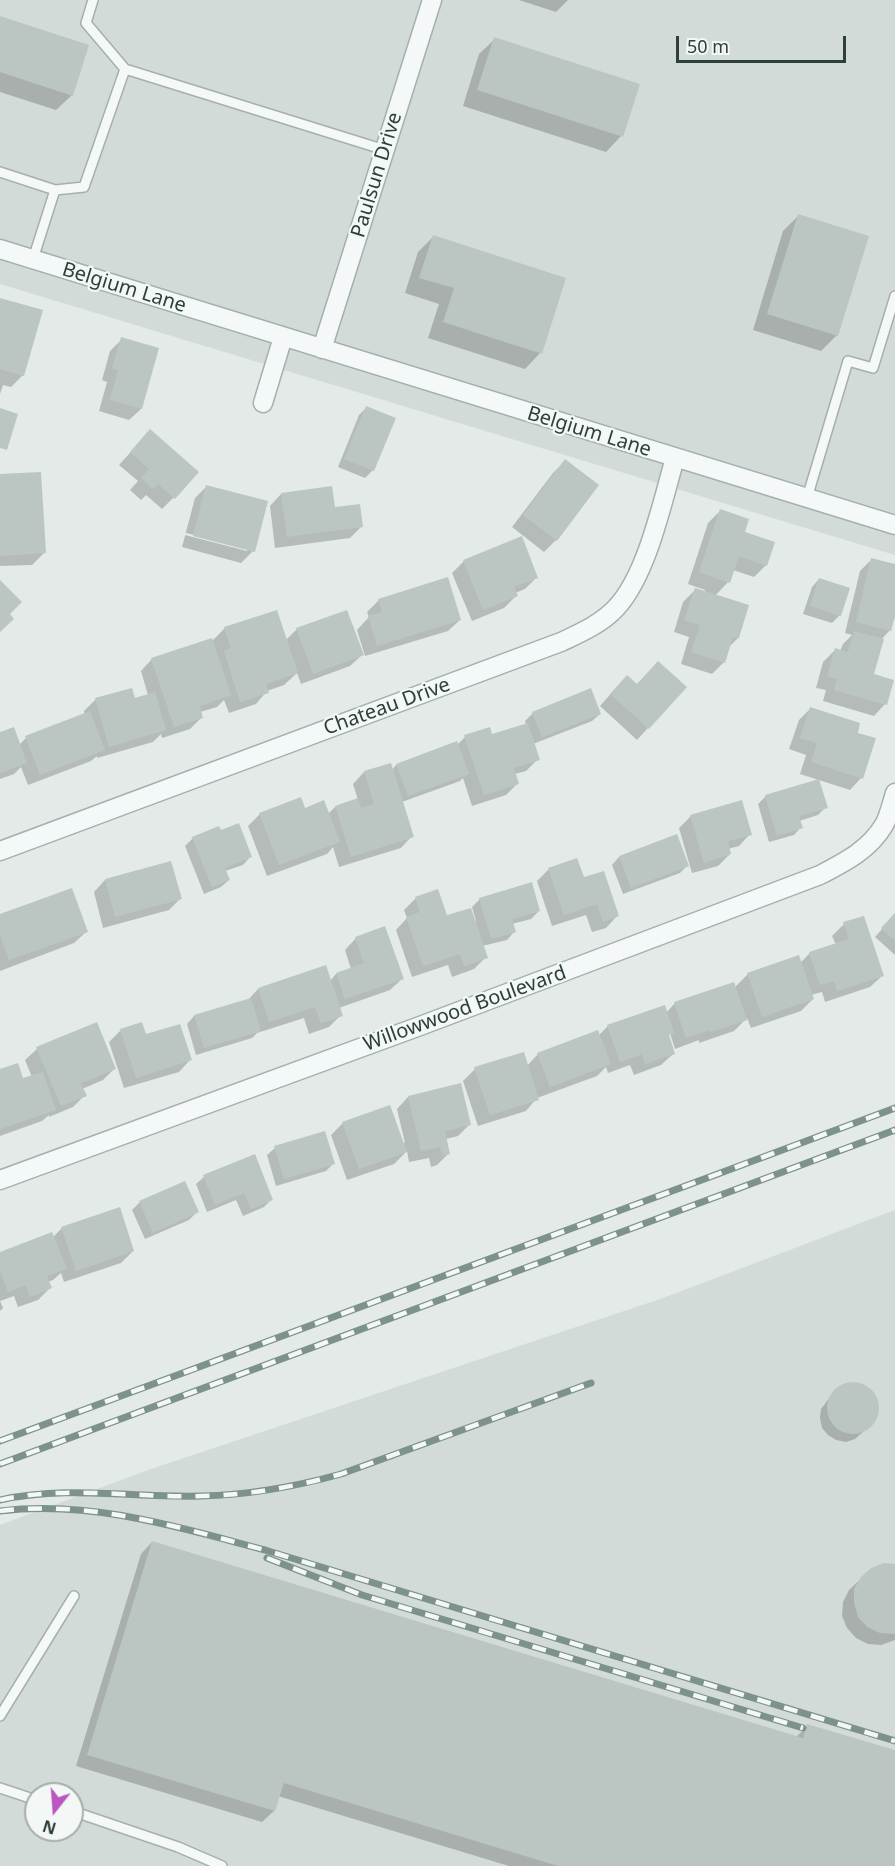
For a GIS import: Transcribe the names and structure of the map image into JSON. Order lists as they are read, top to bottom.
{
  "streets": {
    "street": [
      "Paulsun Drive",
      "Belgium Lane",
      "Chateau Drive",
      "Willowwood Boulevard"
    ]
  },
  "crossings": [
    ["Paulsun Drive", "Belgium Lane"],
    ["Belgium Lane", "Chateau Drive"]
  ],
  "scale_bar": "50 m",
  "north": "bottom"
}
